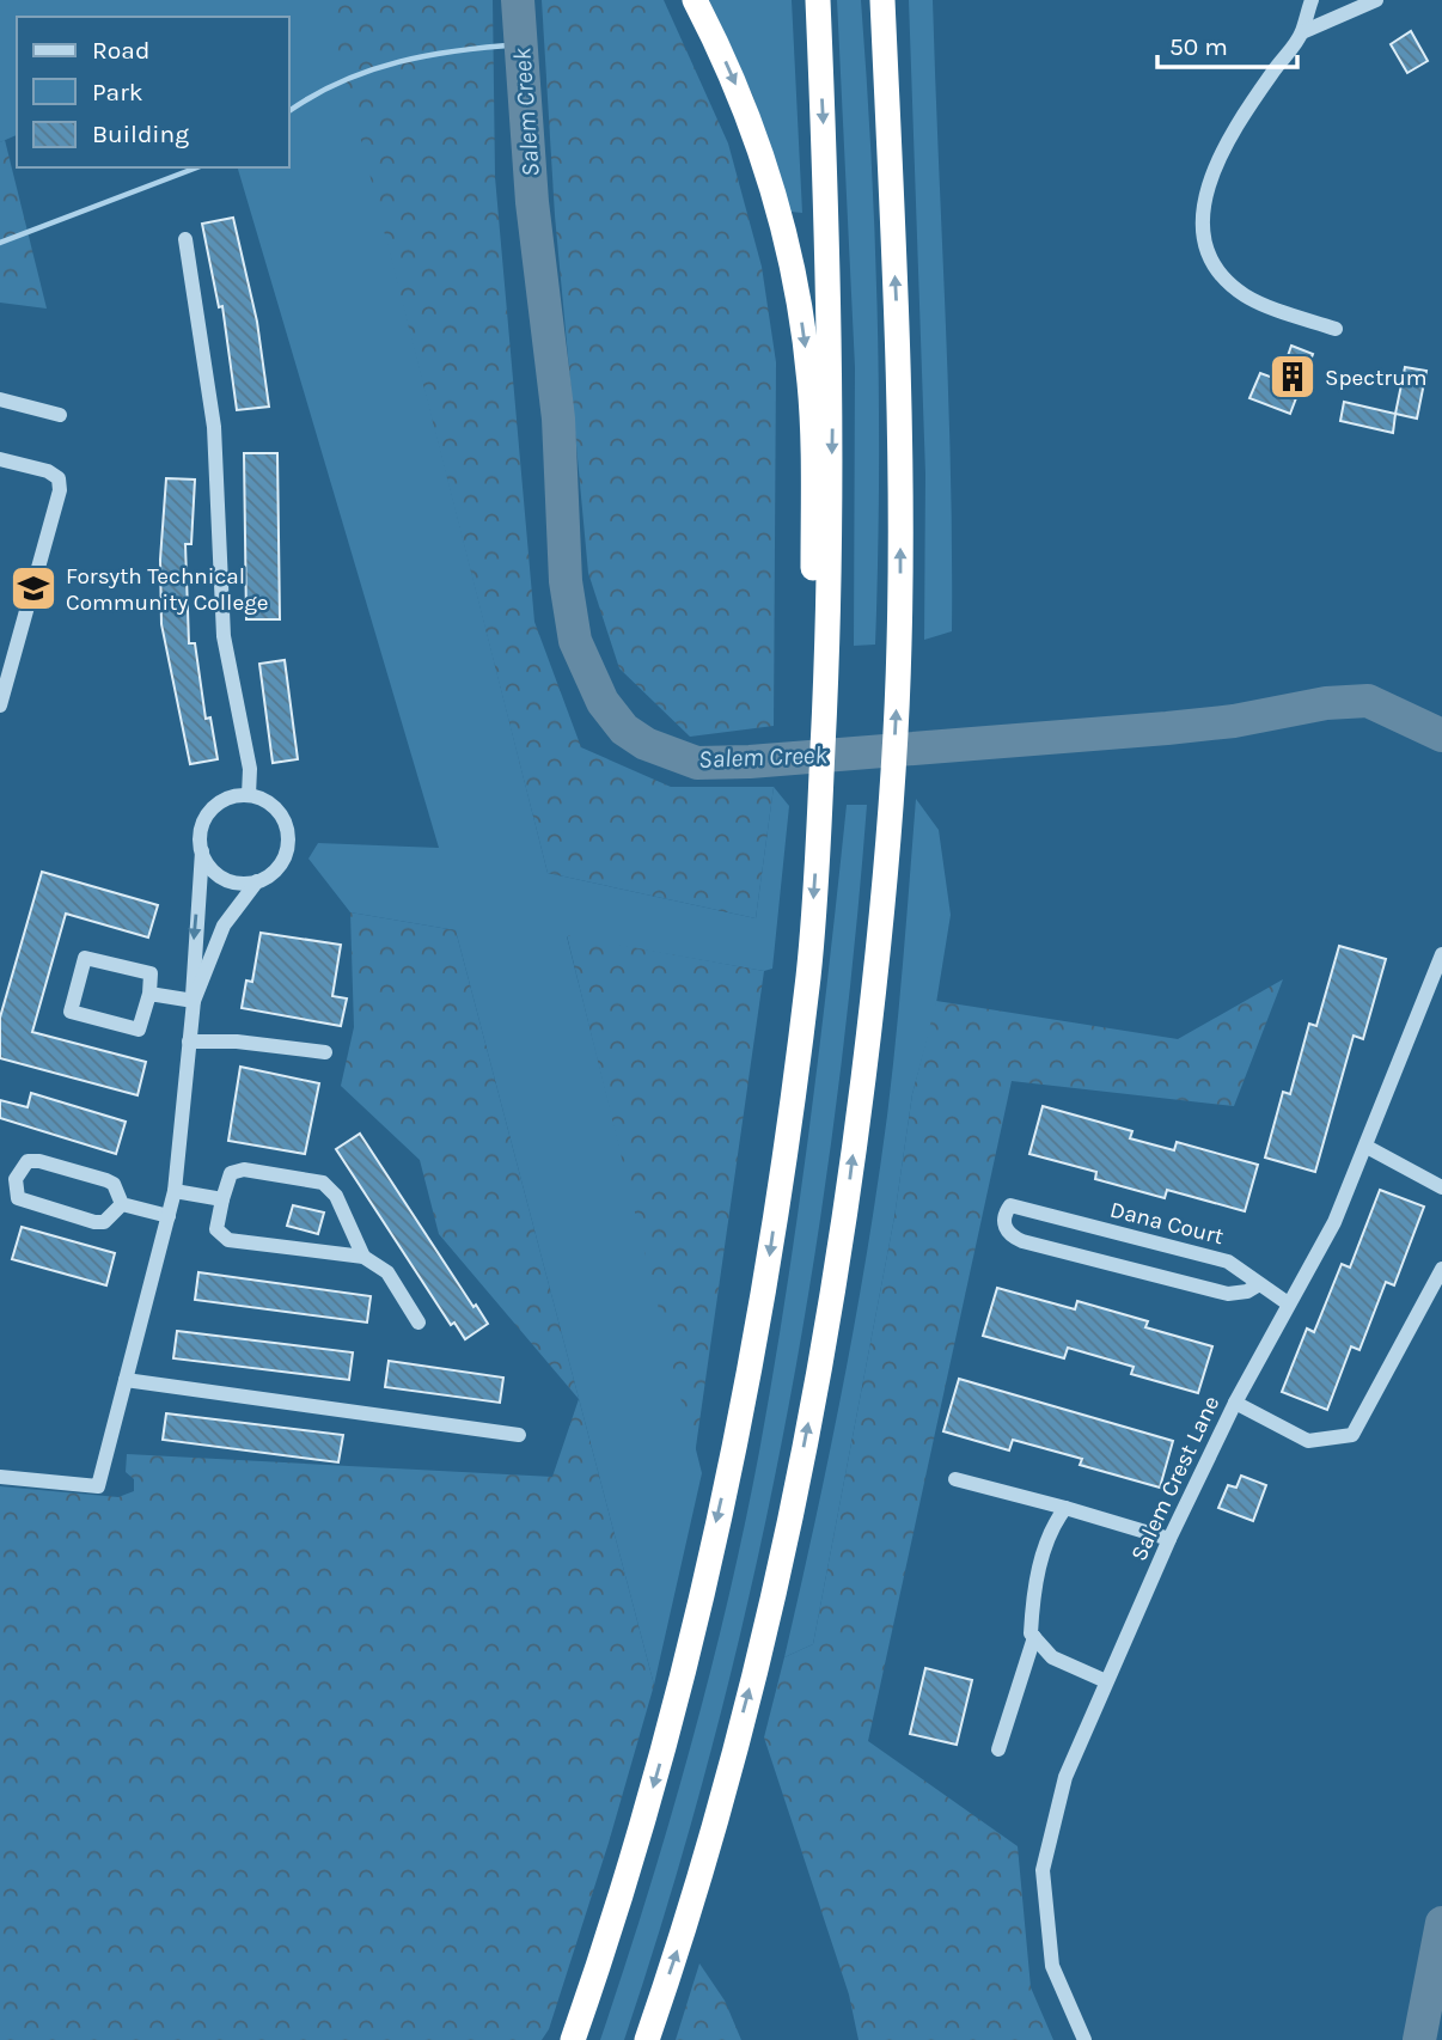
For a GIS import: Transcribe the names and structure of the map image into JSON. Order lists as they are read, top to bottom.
{
  "streets": {
    "street": ["Dana Court", "Salem Crest Lane"]
  },
  "crossings": [
    ["Dana Court", "Salem Crest Lane"]
  ],
  "water": ["Salem Creek"],
  "places": {
    "building": ["Spectrum"],
    "school or university": ["Forsyth Technical Community College"]
  },
  "legend": ["Road", "Park", "Building"],
  "scale_bar": "50 m"
}
